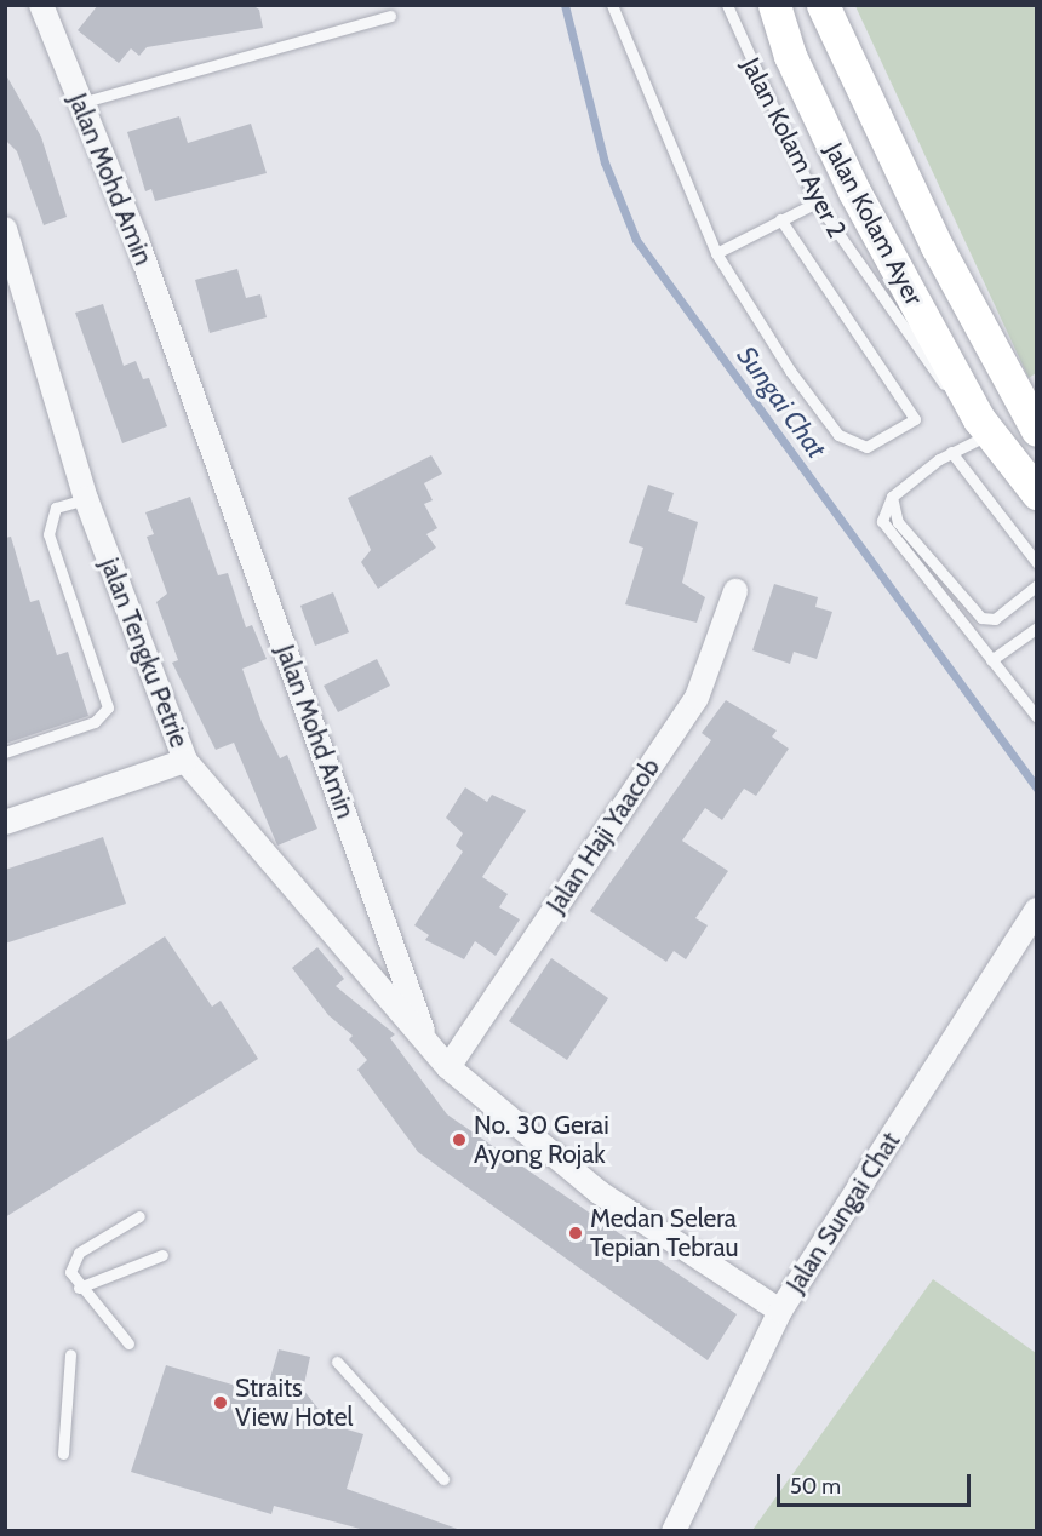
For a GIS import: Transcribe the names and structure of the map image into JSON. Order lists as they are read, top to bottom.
{
  "streets": {
    "main road": ["Jalan Kolam Ayer"],
    "street": [
      "Jalan Mohd Amin",
      "jalan Tengku Petrie",
      "Jalan Haji Yaacob",
      "Jalan Sungai Chat"
    ],
    "lane": ["Jalan Kolam Ayer 2"]
  },
  "crossings": [
    ["Jalan Kolam Ayer 2", "Jalan Kolam Ayer"],
    ["Jalan Mohd Amin", "jalan Tengku Petrie"],
    ["Jalan Mohd Amin", "Jalan Haji Yaacob"],
    ["Jalan Mohd Amin", "Jalan Sungai Chat"]
  ],
  "water": ["Sungai Chat"],
  "places": ["No. 30 Gerai Ayong Rojak", "Medan Selera Tepian Tebrau", "Straits View Hotel"],
  "scale_bar": "50 m"
}
